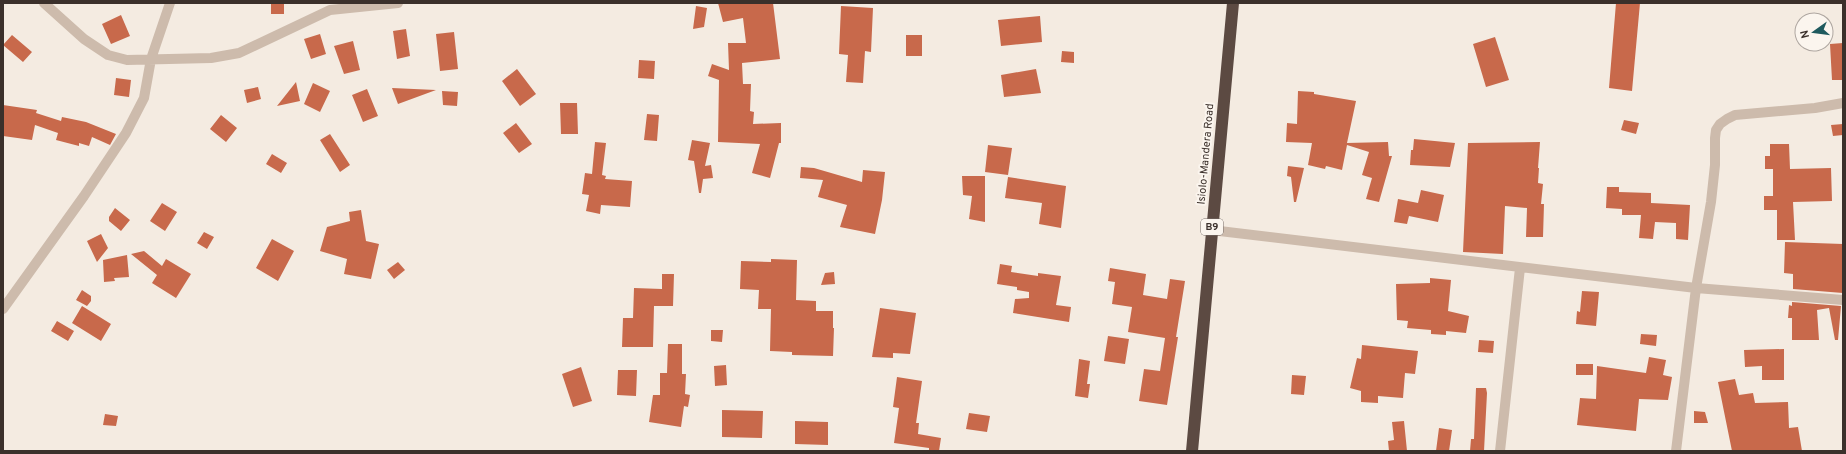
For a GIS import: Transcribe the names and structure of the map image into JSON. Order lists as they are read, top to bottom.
{
  "streets": {
    "highway": ["Isiolo-Mandera Road", "B9"]
  },
  "north": "left"
}
